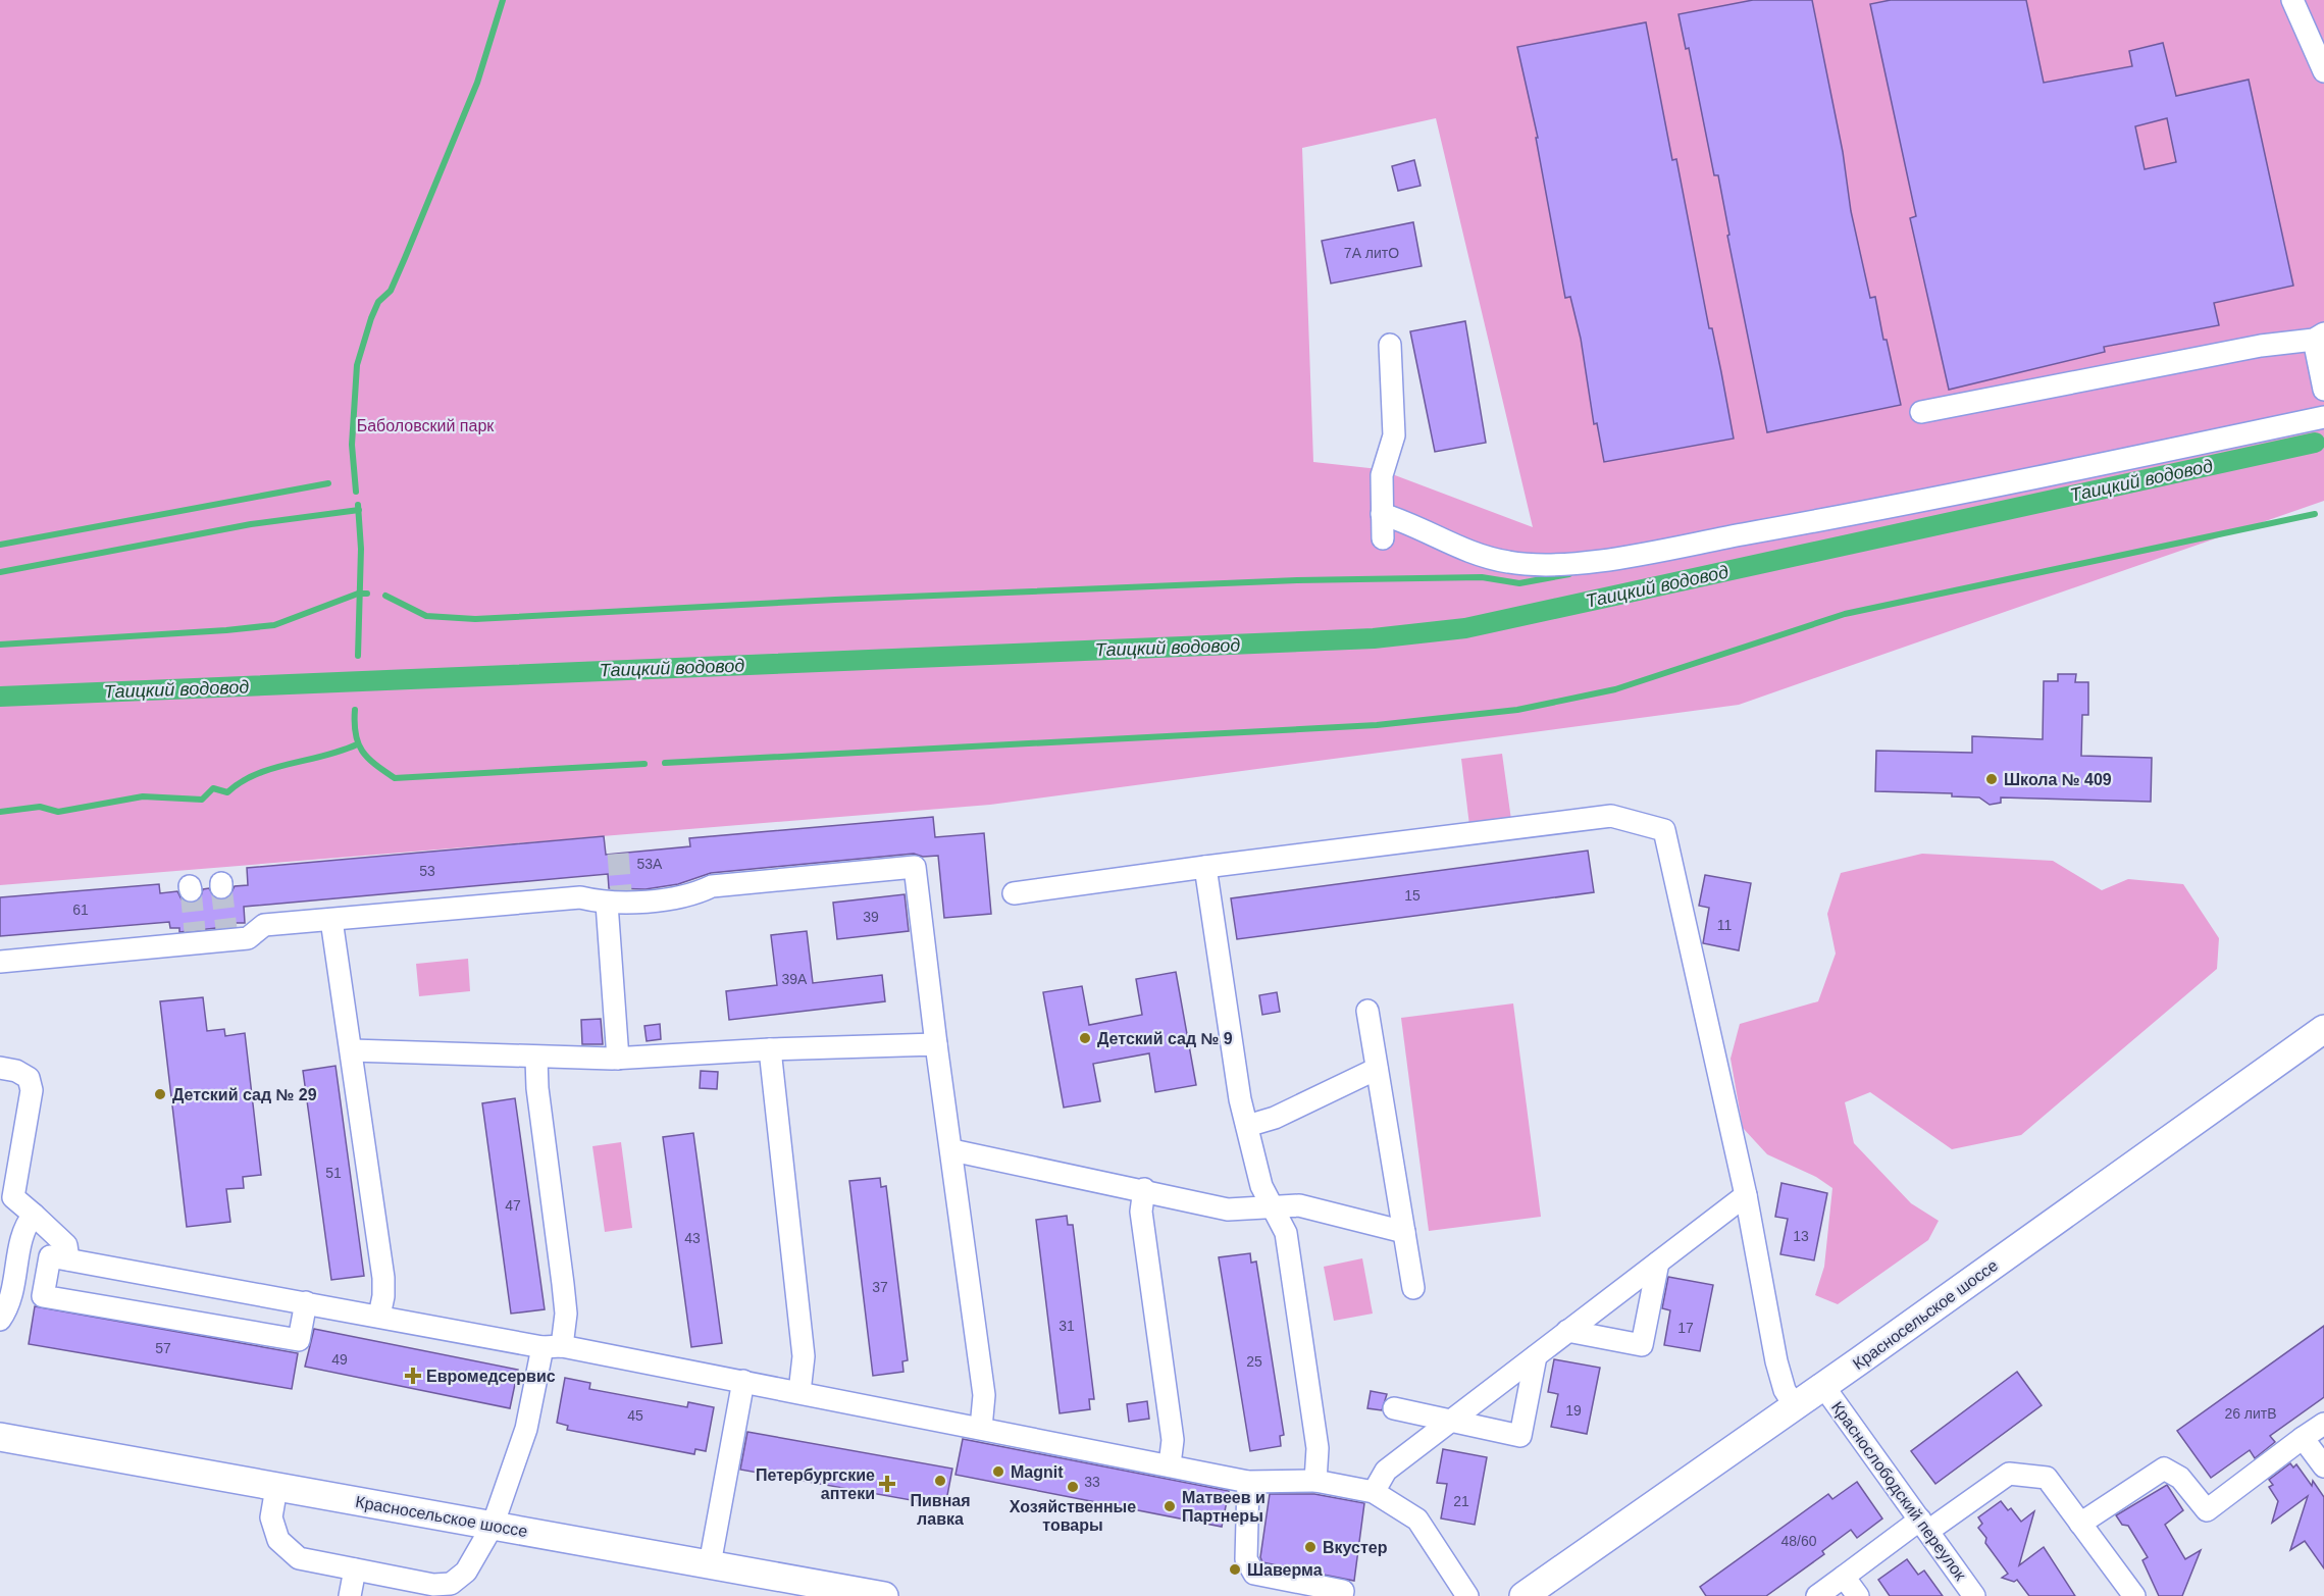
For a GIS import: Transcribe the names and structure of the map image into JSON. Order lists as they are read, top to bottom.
{
  "streets": {
    "main road": ["Красносельское шоссе"],
    "street": ["Краснослободский переулок"]
  },
  "crossings": [
    ["Красносельское шоссе", "Краснослободский переулок"]
  ],
  "water": ["Таицкий водовод"],
  "parks": ["Баболовский парк"],
  "places": {
    "other": [
      "Школа № 409",
      "Детский сад № 9",
      "Детский сад № 29",
      "Magnit",
      "Пивная лавка",
      "Хозяйственные товары",
      "Матвеев и Партнеры",
      "Вкустер",
      "Шаверма"
    ],
    "health": ["Евромедсервис", "Петербургские аптеки"]
  },
  "house_numbers": [
    "7А литО",
    "53А",
    "53",
    "15",
    "61",
    "39",
    "11",
    "39А",
    "51",
    "47",
    "13",
    "43",
    "37",
    "31",
    "17",
    "57",
    "49",
    "25",
    "19",
    "26 литВ",
    "45",
    "33",
    "21",
    "48/60"
  ]
}
